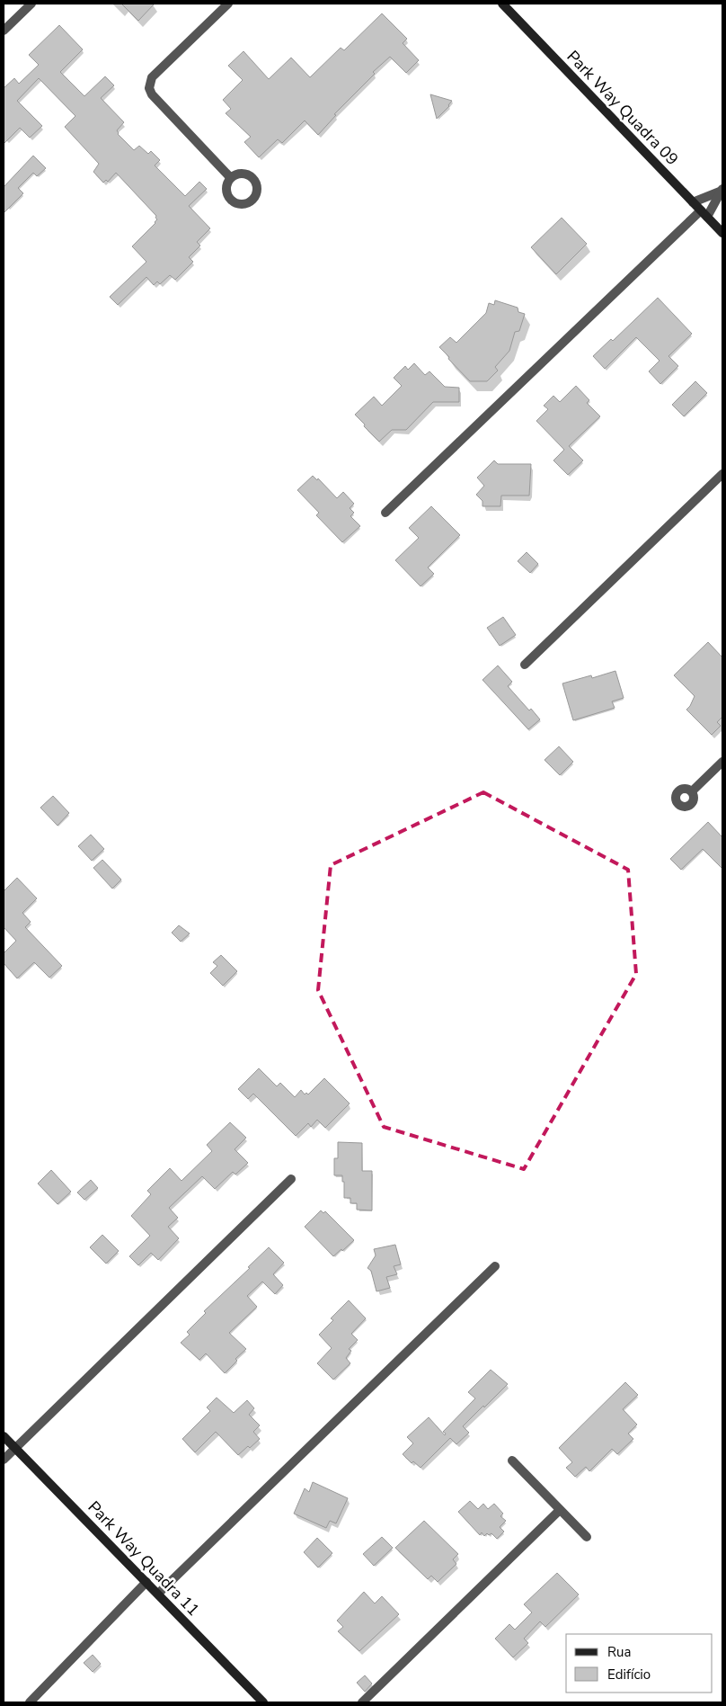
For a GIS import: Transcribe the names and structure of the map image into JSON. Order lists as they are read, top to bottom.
{
  "streets": {
    "street": ["Park Way Quadra 09", "Park Way Quadra 11"]
  },
  "legend": ["Rua", "Edifício"]
}
